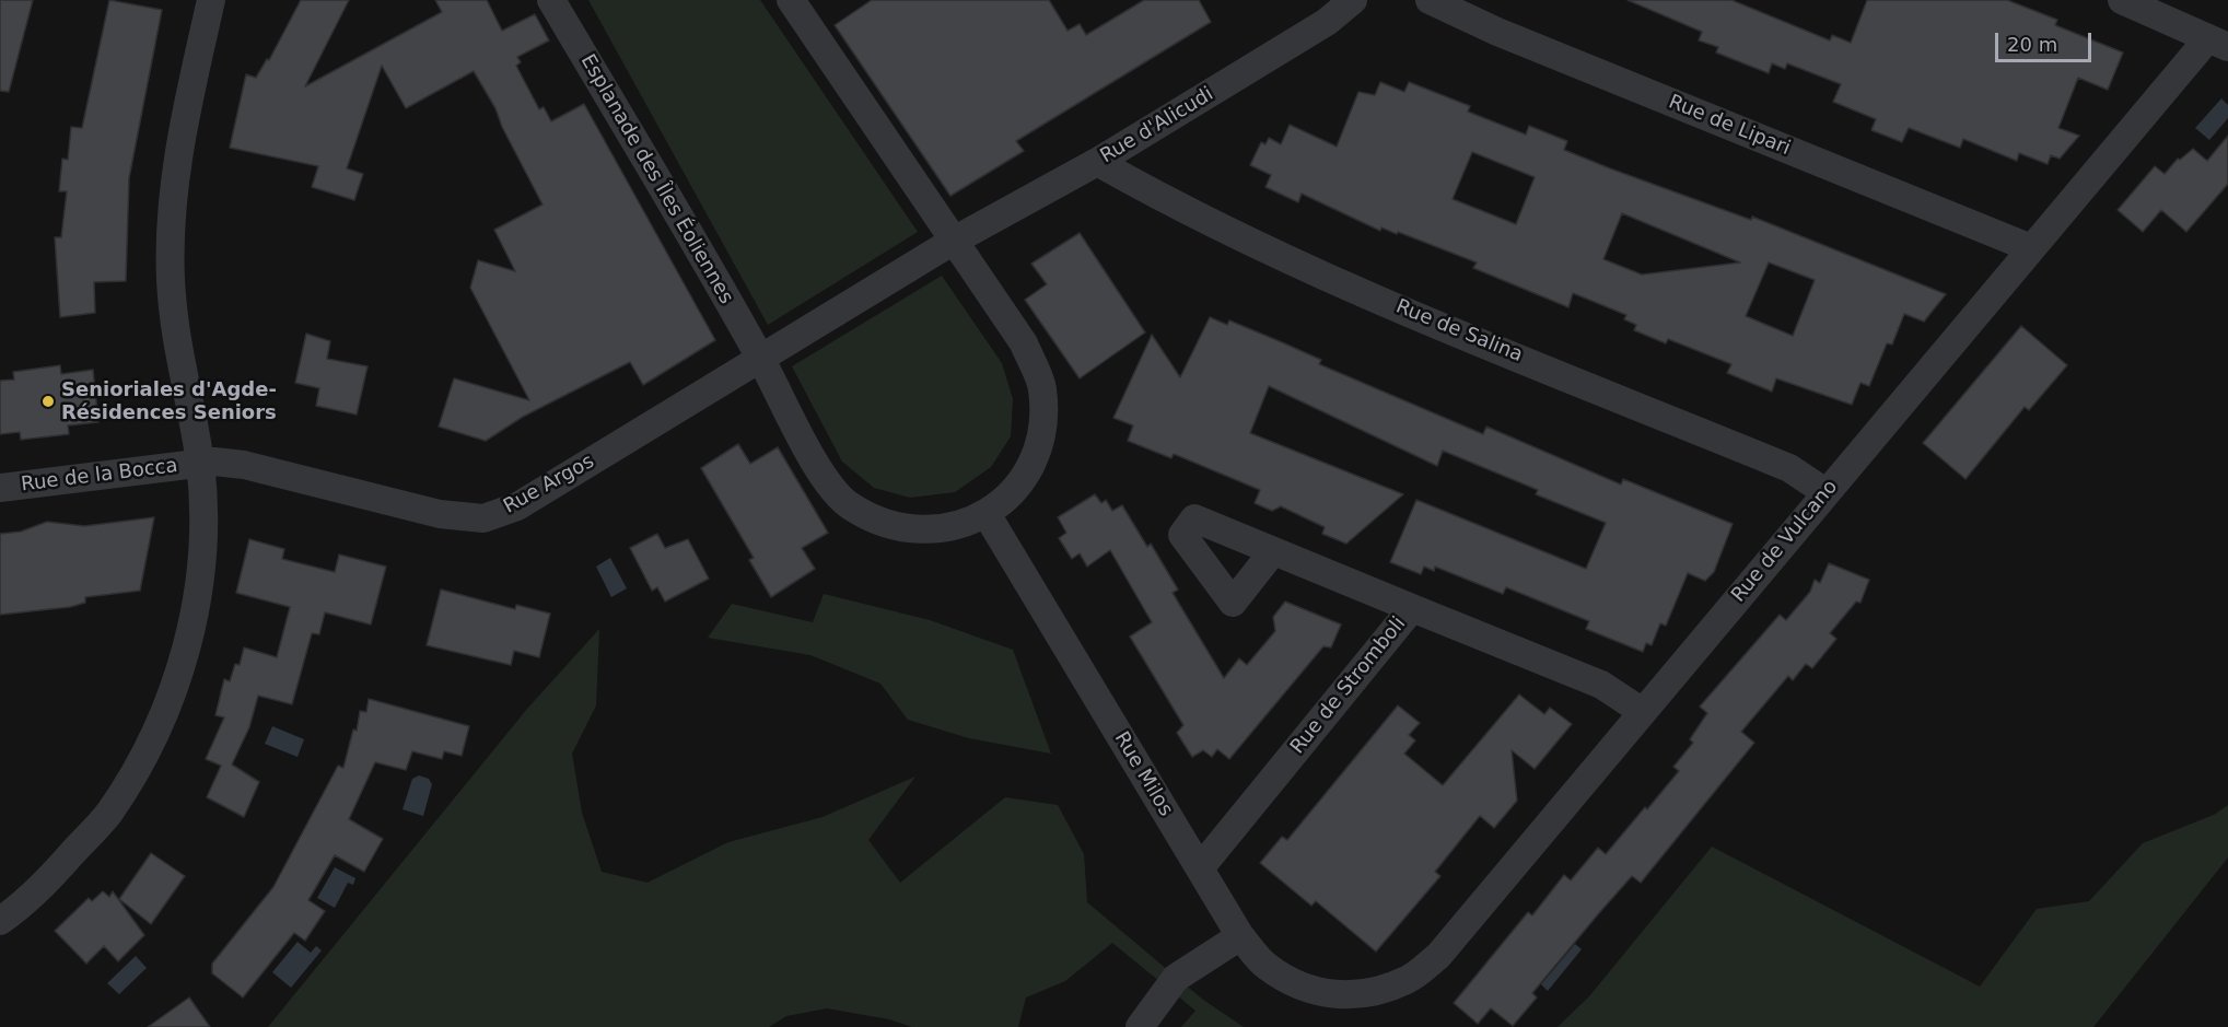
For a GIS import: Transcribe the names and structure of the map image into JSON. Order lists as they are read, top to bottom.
{
  "streets": {
    "street": [
      "Rue d'Alicudi",
      "Rue de Lipari",
      "Esplanade des Îles Éoliennes",
      "Rue de Salina",
      "Rue de la Bocca",
      "Rue Argos",
      "Rue de Vulcano",
      "Rue de Stromboli",
      "Rue Milos"
    ]
  },
  "crossings": [
    ["Rue d'Alicudi", "Esplanade des Îles Éoliennes"],
    ["Rue d'Alicudi", "Rue de Salina"],
    ["Rue de Lipari", "Rue de Vulcano"],
    ["Esplanade des Îles Éoliennes", "Rue Argos"],
    ["Esplanade des Îles Éoliennes", "Rue Milos"],
    ["Rue de Salina", "Rue de Vulcano"],
    ["Rue de la Bocca", "Rue Argos"],
    ["Rue de Vulcano", "Rue de Stromboli"],
    ["Rue de Vulcano", "Rue Milos"],
    ["Rue de Stromboli", "Rue Milos"]
  ],
  "places": ["Senioriales d'Agde- Résidences Seniors"],
  "scale_bar": "20 m"
}
